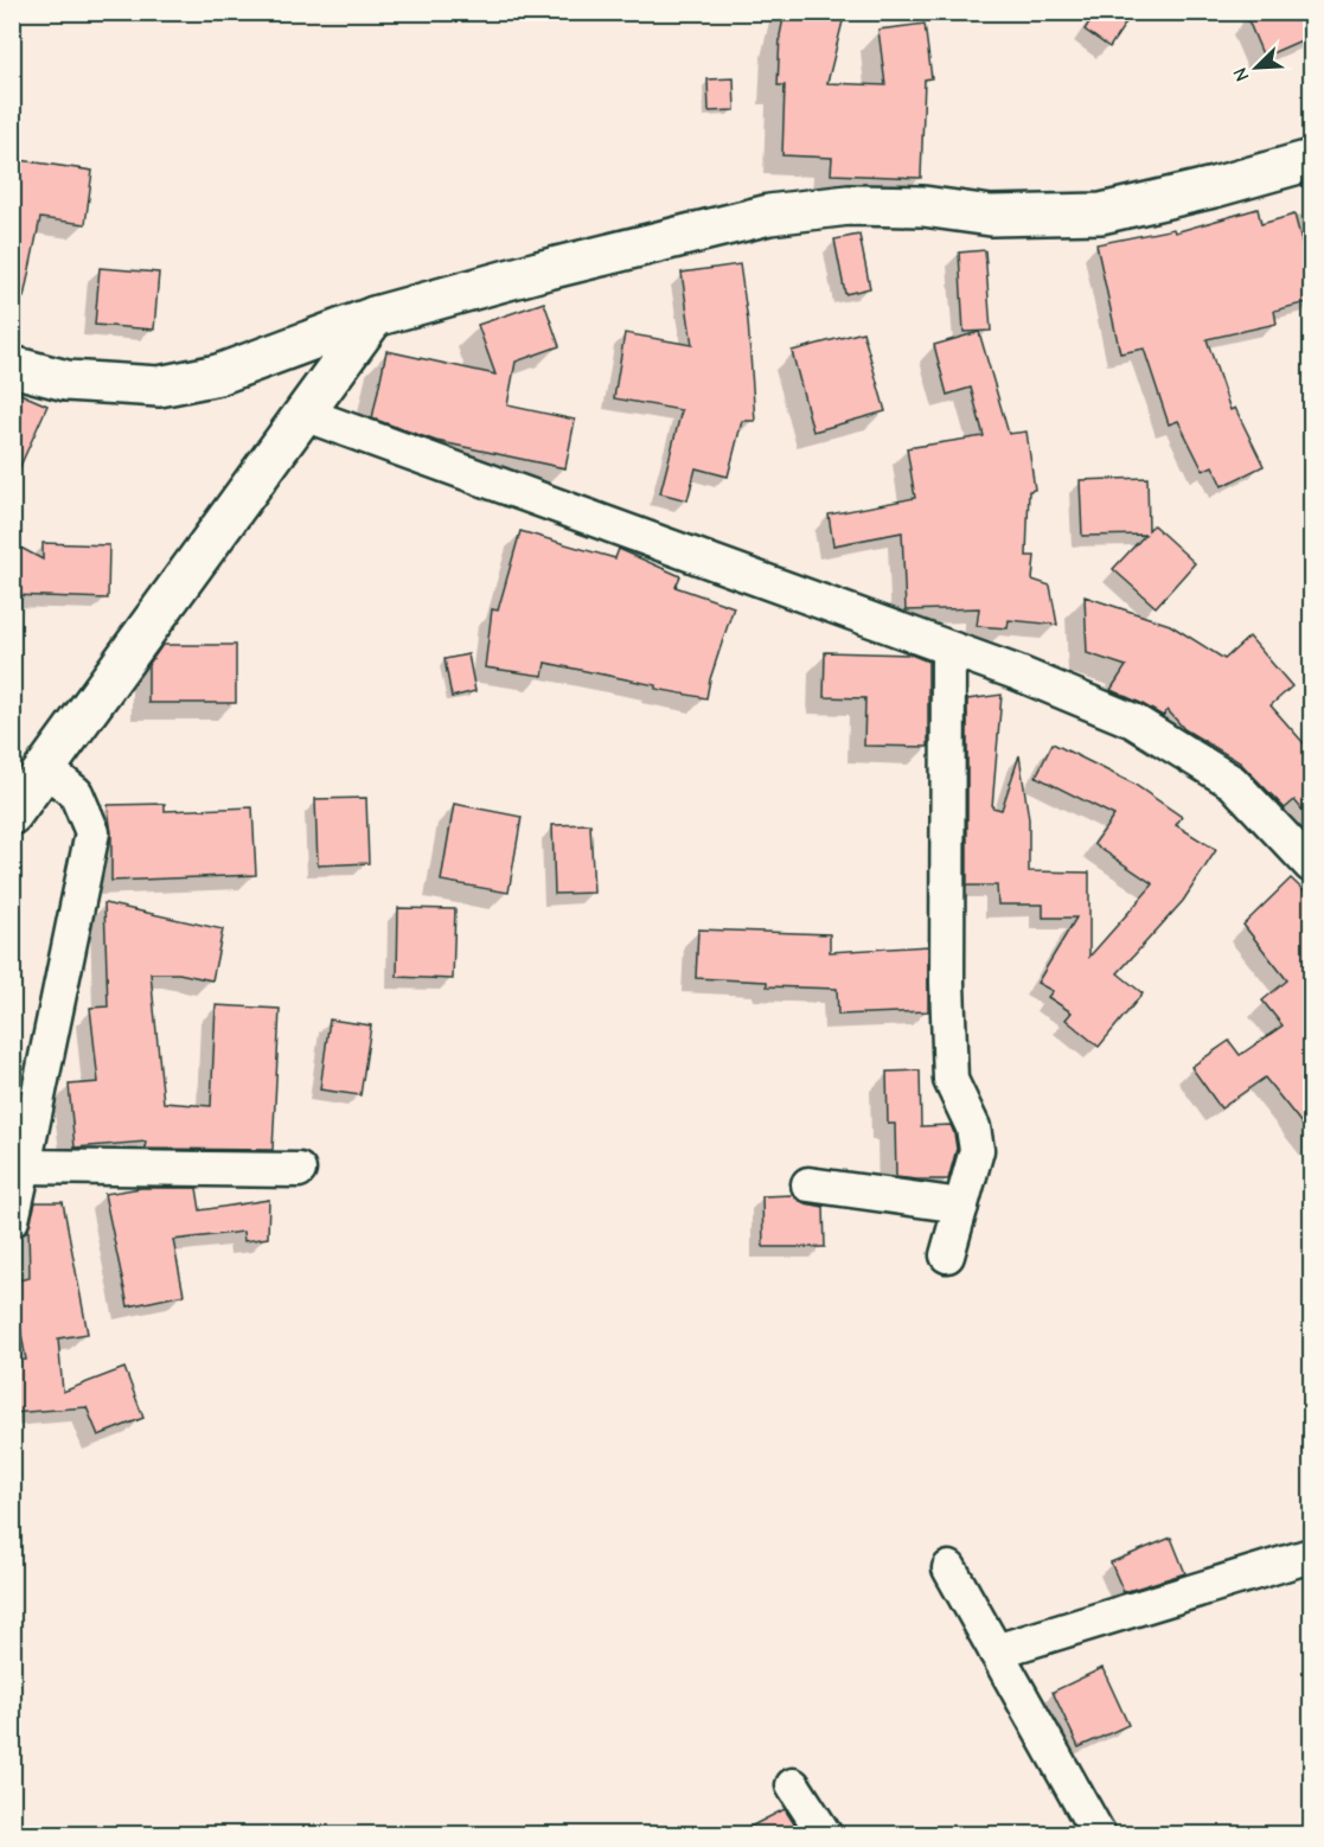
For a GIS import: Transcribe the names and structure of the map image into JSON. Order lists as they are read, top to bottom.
{
  "north": "bottom left"
}
